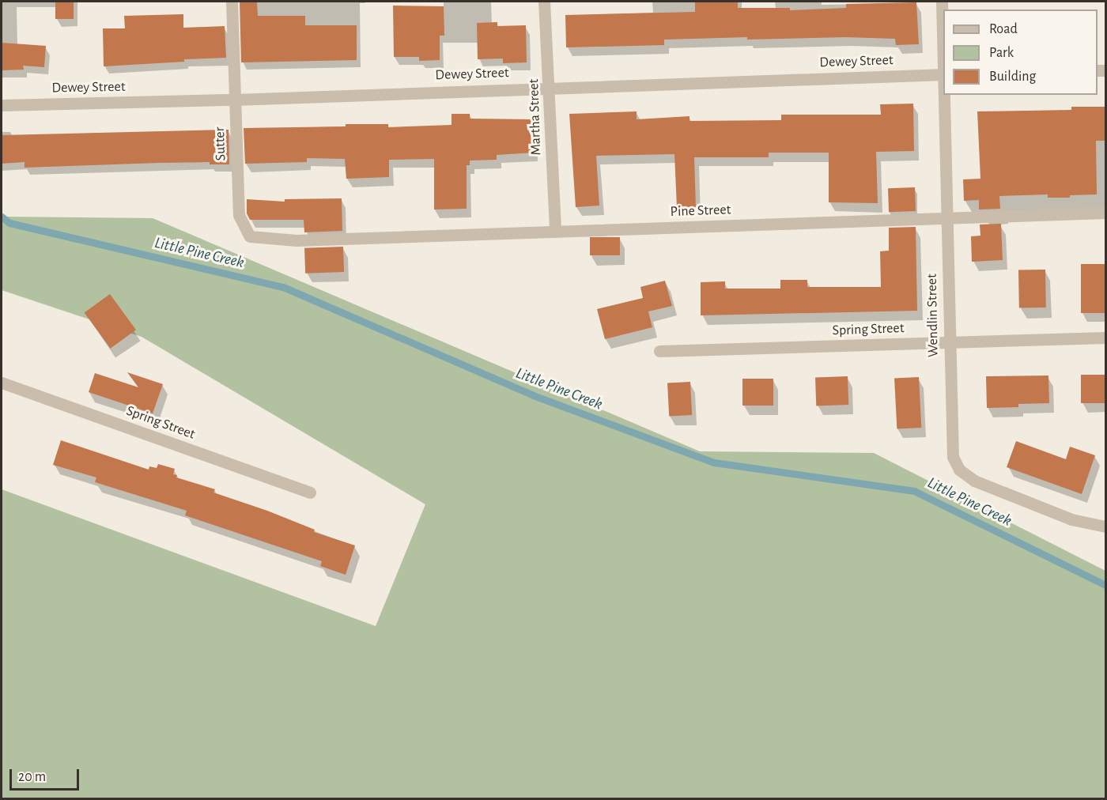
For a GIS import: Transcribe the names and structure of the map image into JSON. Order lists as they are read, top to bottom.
{
  "streets": {
    "street": [
      "Dewey Street",
      "Martha Street",
      "Sutter",
      "Pine Street",
      "Wendlin Street",
      "Spring Street"
    ]
  },
  "crossings": [
    ["Dewey Street", "Martha Street"],
    ["Dewey Street", "Sutter"],
    ["Martha Street", "Pine Street"],
    ["Sutter", "Pine Street"],
    ["Pine Street", "Wendlin Street"],
    ["Wendlin Street", "Spring Street"]
  ],
  "water": ["Little Pine Creek"],
  "legend": ["Road", "Park", "Building"],
  "scale_bar": "20 m"
}
